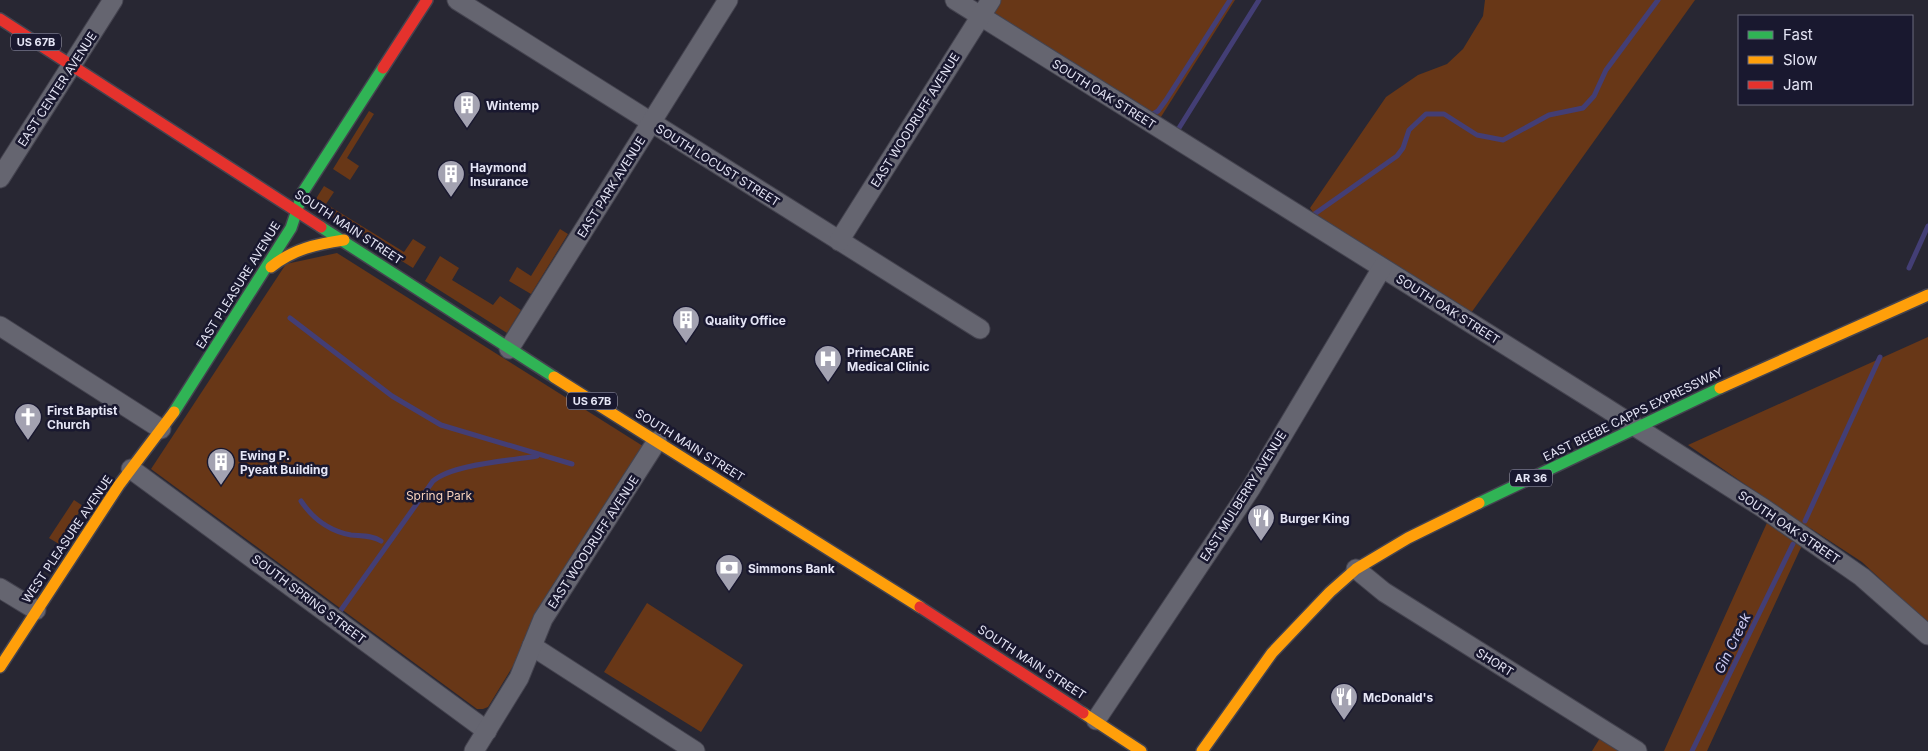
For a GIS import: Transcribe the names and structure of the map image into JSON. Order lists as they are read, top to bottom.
{
  "streets": {
    "main road": [
      "US 67B",
      "SOUTH MAIN STREET",
      "EAST PLEASURE AVENUE",
      "EAST BEEBE CAPPS EXPRESSWAY",
      "AR 36",
      "WEST PLEASURE AVENUE"
    ],
    "street": [
      "EAST CENTER AVENUE",
      "SOUTH OAK STREET",
      "EAST WOODRUFF AVENUE",
      "SOUTH LOCUST STREET",
      "EAST PARK AVENUE",
      "EAST MULBERRY AVENUE",
      "SOUTH SPRING STREET",
      "SHORT"
    ]
  },
  "crossings": [
    ["US 67B", "EAST CENTER AVENUE"],
    ["US 67B", "SOUTH MAIN STREET"],
    ["EAST CENTER AVENUE", "SOUTH MAIN STREET"],
    ["SOUTH OAK STREET", "EAST WOODRUFF AVENUE"],
    ["SOUTH OAK STREET", "EAST BEEBE CAPPS EXPRESSWAY"],
    ["SOUTH OAK STREET", "EAST MULBERRY AVENUE"],
    ["EAST WOODRUFF AVENUE", "SOUTH LOCUST STREET"],
    ["EAST WOODRUFF AVENUE", "SOUTH MAIN STREET"],
    ["EAST WOODRUFF AVENUE", "SOUTH SPRING STREET"],
    ["SOUTH LOCUST STREET", "EAST PARK AVENUE"],
    ["EAST PARK AVENUE", "SOUTH MAIN STREET"],
    ["SOUTH MAIN STREET", "EAST PLEASURE AVENUE"],
    ["SOUTH MAIN STREET", "EAST MULBERRY AVENUE"],
    ["EAST PLEASURE AVENUE", "WEST PLEASURE AVENUE"],
    ["EAST BEEBE CAPPS EXPRESSWAY", "SHORT"],
    ["WEST PLEASURE AVENUE", "SOUTH SPRING STREET"]
  ],
  "water": ["Gin Creek"],
  "parks": ["Spring Park"],
  "places": {
    "building": [
      "Wintemp",
      "Haymond Insurance",
      "Quality Office",
      "Ewing P. Pyeatt Building"
    ],
    "hospital": ["PrimeCARE Medical Clinic"],
    "church": ["First Baptist Church"],
    "restaurant": ["Burger King", "McDonald's"],
    "bank": ["Simmons Bank"]
  },
  "legend": ["Fast", "Slow", "Jam"]
}
